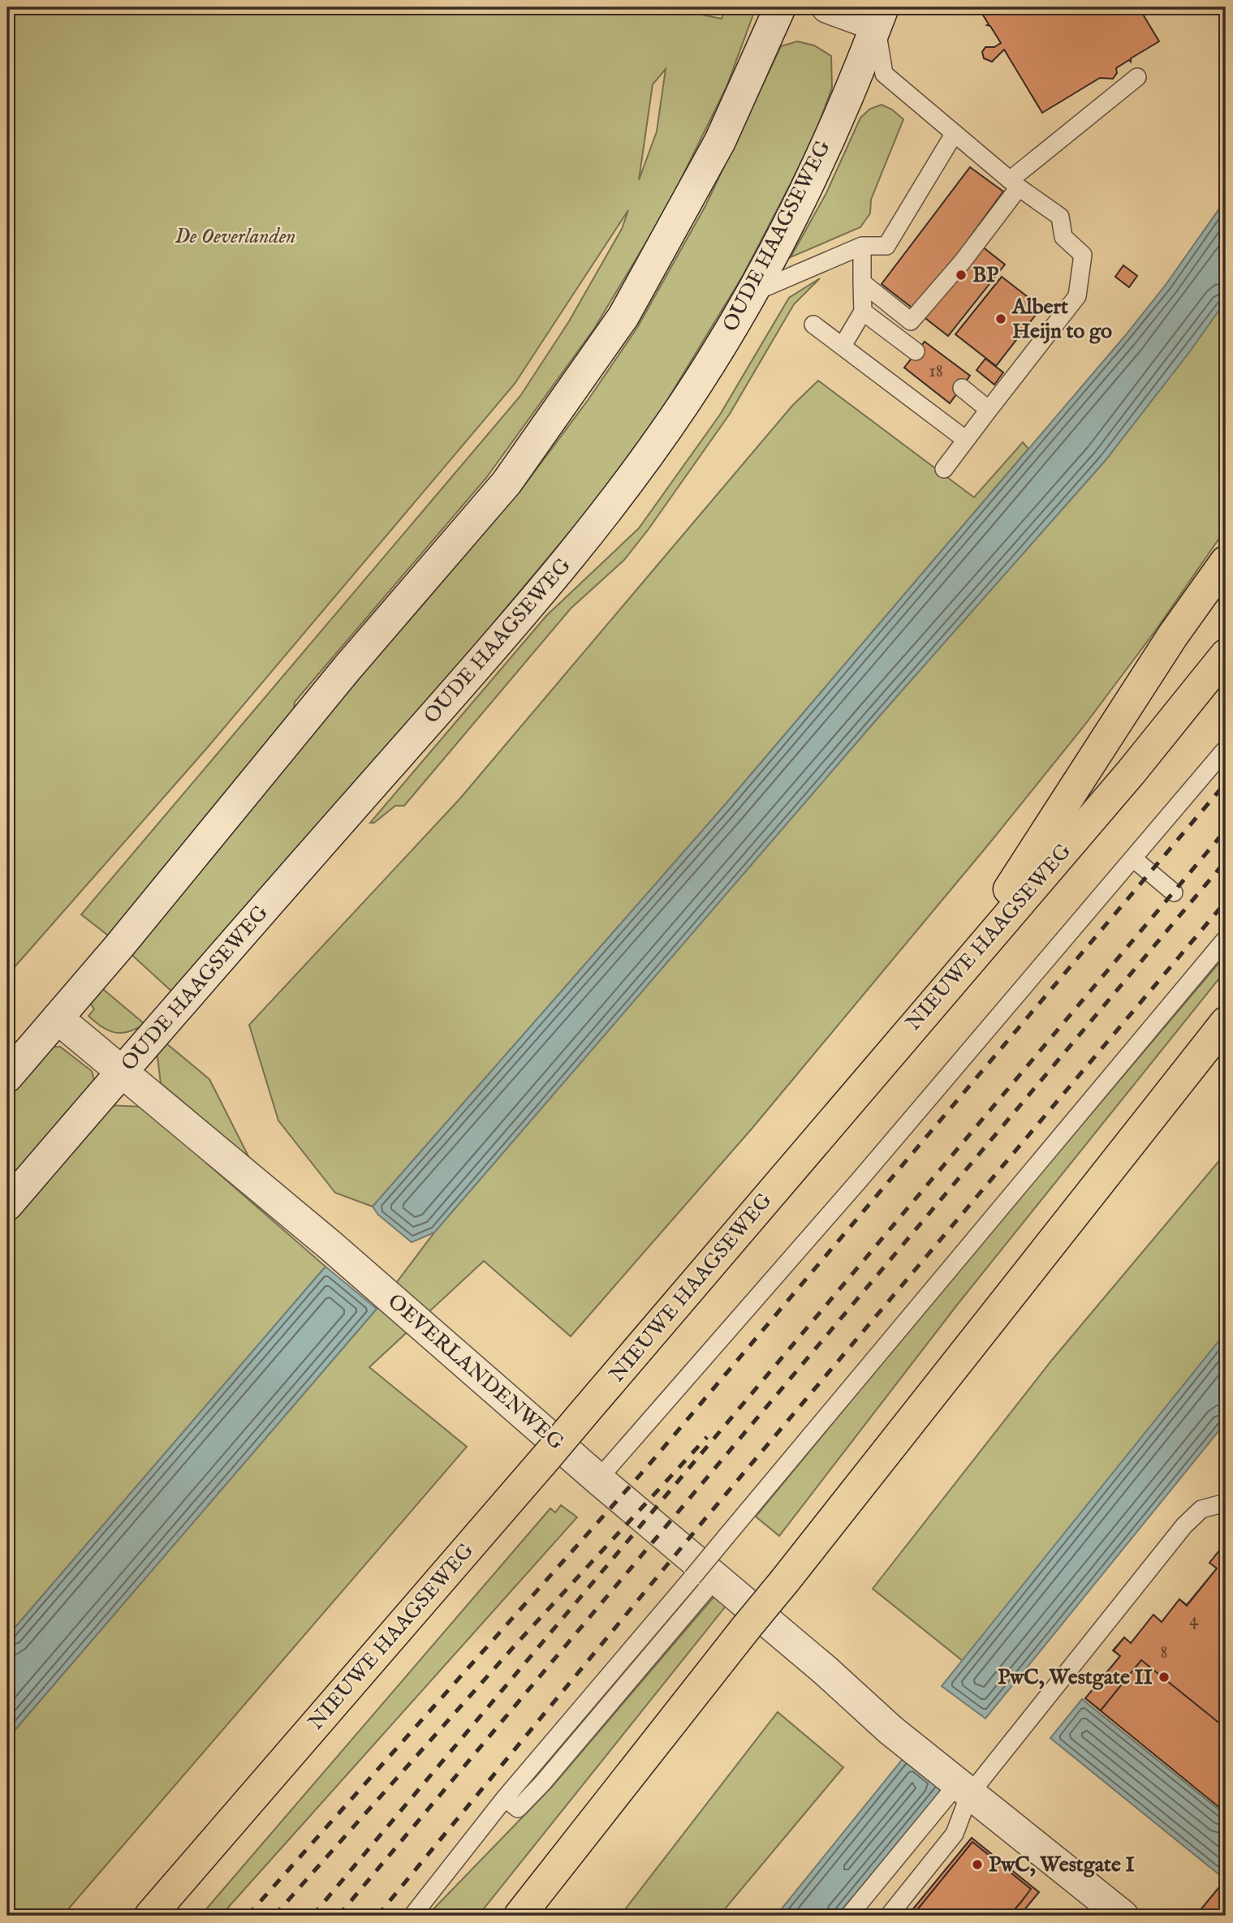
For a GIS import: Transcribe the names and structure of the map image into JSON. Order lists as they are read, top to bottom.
{
  "streets": {
    "highway": ["NIEUWE HAAGSEWEG"],
    "main road": ["OUDE HAAGSEWEG", "OEVERLANDENWEG"]
  },
  "crossings": [
    ["OUDE HAAGSEWEG", "OEVERLANDENWEG"]
  ],
  "parks": ["De Oeverlanden"],
  "places": [
    "BP",
    "Albert Heijn to go",
    "PwC, Westgate II",
    "PwC, Westgate I"
  ],
  "house_numbers": ["18", "4", "8"]
}
